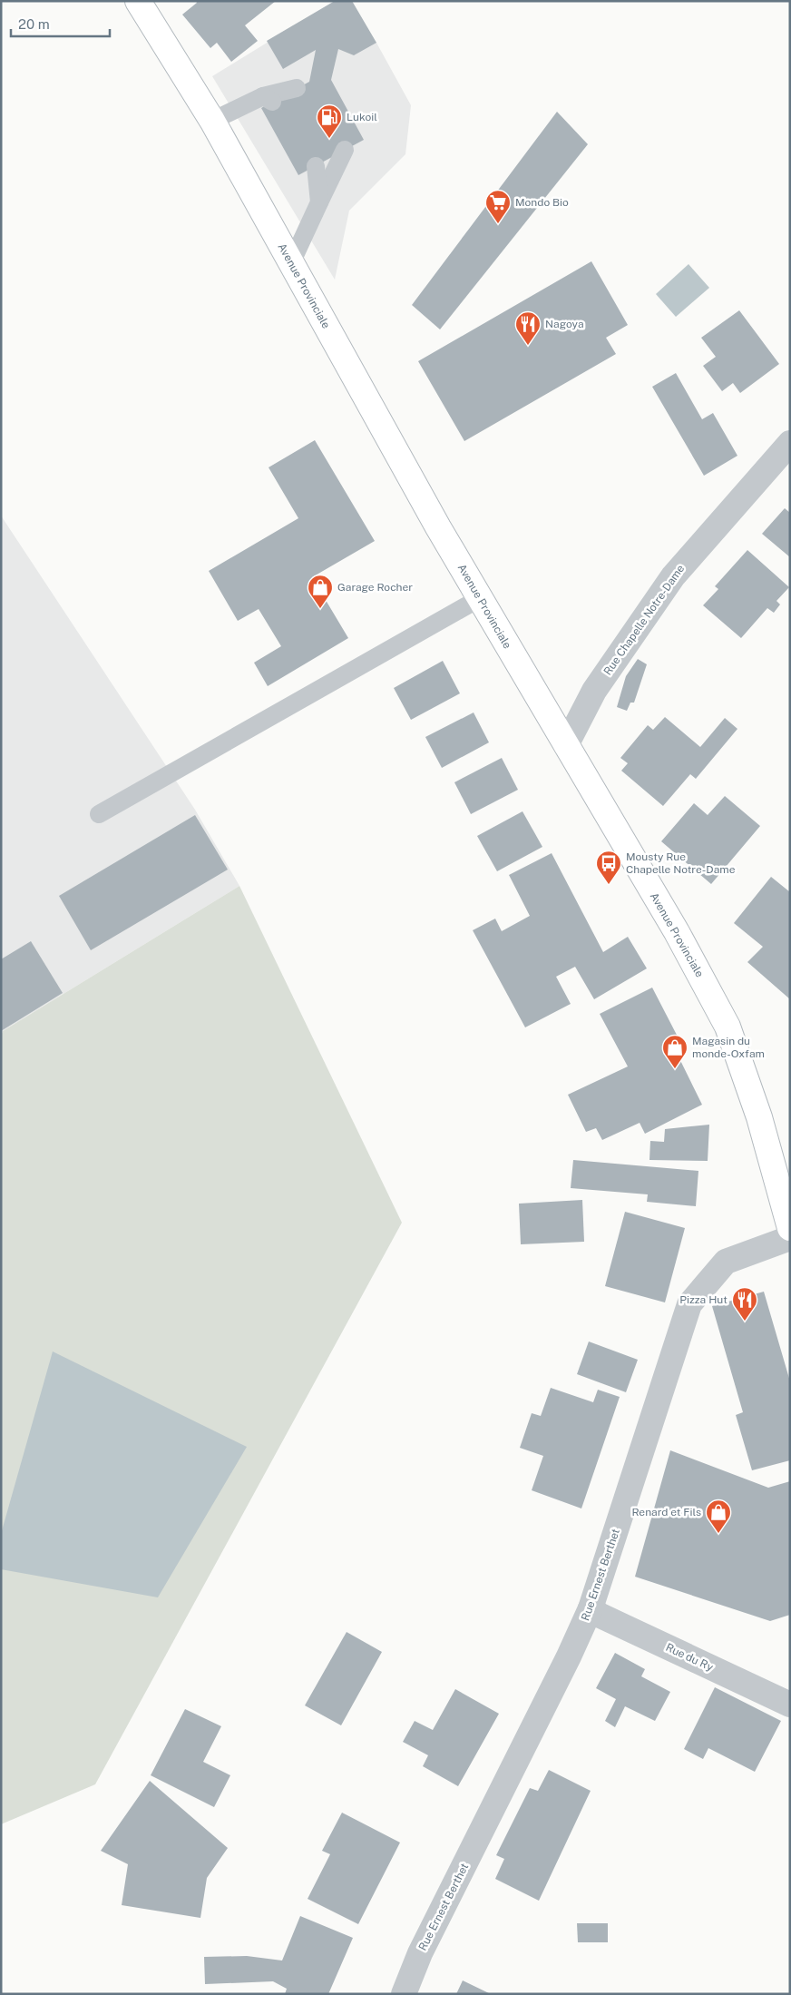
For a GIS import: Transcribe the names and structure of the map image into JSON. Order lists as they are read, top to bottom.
{
  "streets": {
    "main road": ["Avenue Provinciale"],
    "street": ["Rue Chapelle Notre-Dame", "Rue Ernest Berthet", "Rue du Ry"]
  },
  "crossings": [
    ["Avenue Provinciale", "Rue Chapelle Notre-Dame"],
    ["Rue Ernest Berthet", "Rue du Ry"]
  ],
  "places": {
    "fuel station": ["Lukoil"],
    "supermarket": ["Mondo Bio"],
    "restaurant": ["Nagoya", "Pizza Hut"],
    "shop": ["Garage Rocher", "Magasin du monde-Oxfam", "Renard et Fils"],
    "bus stop": ["Mousty Rue Chapelle Notre-Dame"]
  },
  "scale_bar": "20 m"
}
